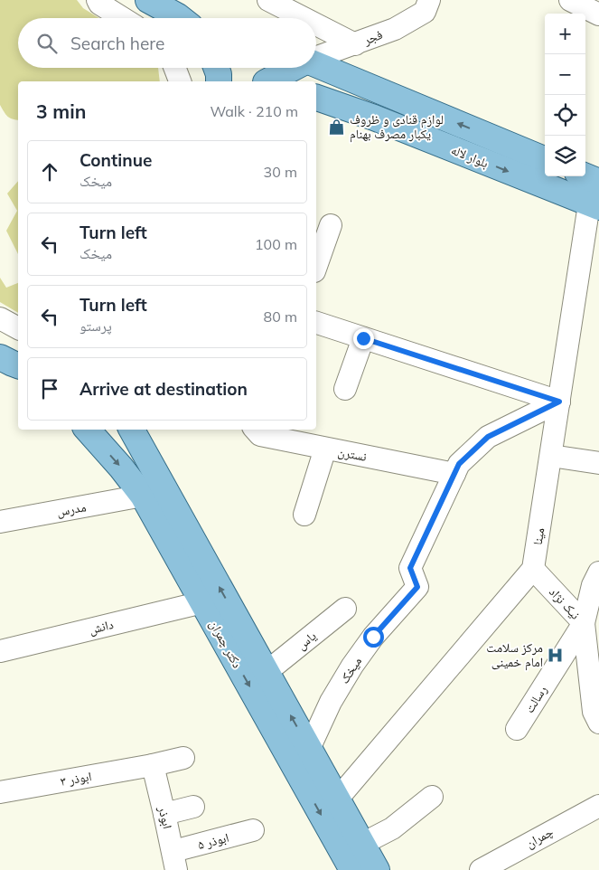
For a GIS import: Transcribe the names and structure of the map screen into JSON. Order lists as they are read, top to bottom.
{
  "streets": {
    "main road": ["بلوار لاله", "دکتر چمران"],
    "street": [
      "فجر",
      "نسترن",
      "مدرس",
      "مینا",
      "نیک نژاد",
      "دانش",
      "یاس",
      "میخک",
      "رسالت",
      "ابوذر ۳",
      "ابوذر",
      "چمران",
      "ابوذر ۵"
    ]
  },
  "crossings": [
    ["بلوار لاله", "مینا"],
    ["نسترن", "میخک"],
    ["مدرس", "دکتر چمران"],
    ["مینا", "نیک نژاد"],
    ["مینا", "میخک"],
    ["نیک نژاد", "رسالت"],
    ["دانش", "دکتر چمران"],
    ["یاس", "دکتر چمران"],
    ["دکتر چمران", "میخک"],
    ["ابوذر ۳", "ابوذر"],
    ["ابوذر", "ابوذر ۵"]
  ],
  "places": {
    "shop": ["لوازم قنادی و ظروف یکبار مصرف بهنام"],
    "hospital": ["مرکز سلامت امام خمینی"]
  },
  "page": {
    "map_buttons": ["+", "−"],
    "search": "Search here",
    "heading": ["3 min", "Walk · 210 m"],
    "list": [
      ["Continue", "میخک", "30 m"],
      ["Turn left", "میخک", "100 m"],
      ["Turn left", "پرستو", "80 m"],
      "Arrive at destination"
    ]
  }
}
